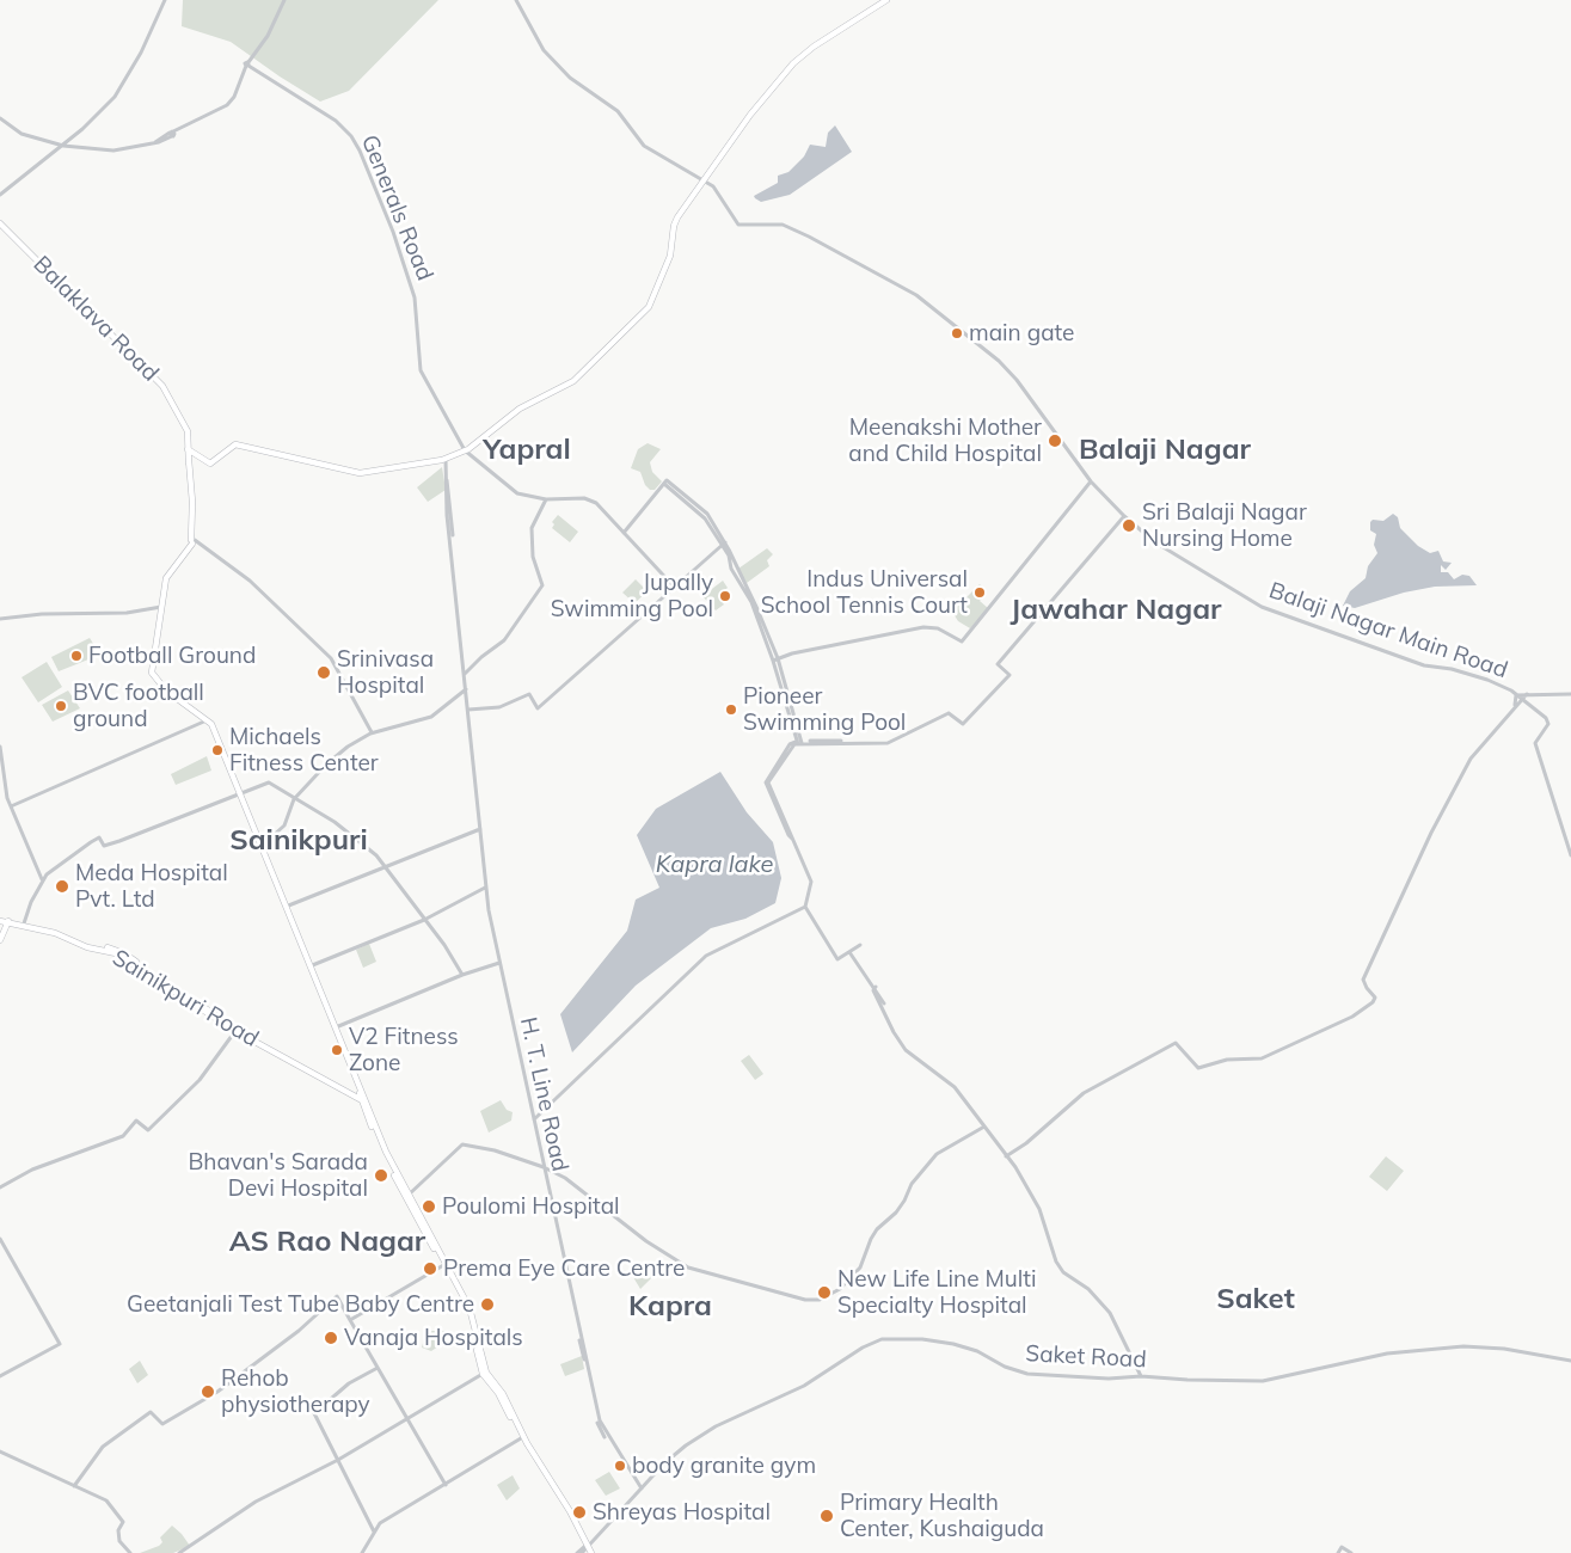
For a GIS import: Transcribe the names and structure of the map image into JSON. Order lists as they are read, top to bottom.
{
  "streets": {
    "main road": ["Balaklava Road", "Sainikpuri Road"],
    "street": [
      "Generals Road",
      "Balaji Nagar Main Road",
      "H. T. Line Road",
      "Saket Road"
    ]
  },
  "crossings": [
    ["H. T. Line Road", "Saket Road"]
  ],
  "districts": [
    "Yapral",
    "Balaji Nagar",
    "Jawahar Nagar",
    "Sainikpuri",
    "AS Rao Nagar",
    "Saket",
    "Kapra"
  ],
  "water": ["Kapra lake"],
  "places": [
    "main gate",
    "Meenakshi Mother and Child Hospital",
    "Sri Balaji Nagar Nursing Home",
    "Indus Universal School Tennis Court",
    "Jupally Swimming Pool",
    "Football Ground",
    "Srinivasa Hospital",
    "BVC football ground",
    "Pioneer Swimming Pool",
    "Michaels Fitness Center",
    "Meda Hospital Pvt. Ltd",
    "V2 Fitness Zone",
    "Bhavan's Sarada Devi Hospital",
    "Poulomi Hospital",
    "Prema Eye Care Centre",
    "New Life Line Multi Specialty Hospital",
    "Geetanjali Test Tube Baby Centre",
    "Vanaja Hospitals",
    "Rehob physiotherapy",
    "body granite gym",
    "Shreyas Hospital",
    "Primary Health Center, Kushaiguda"
  ]
}
